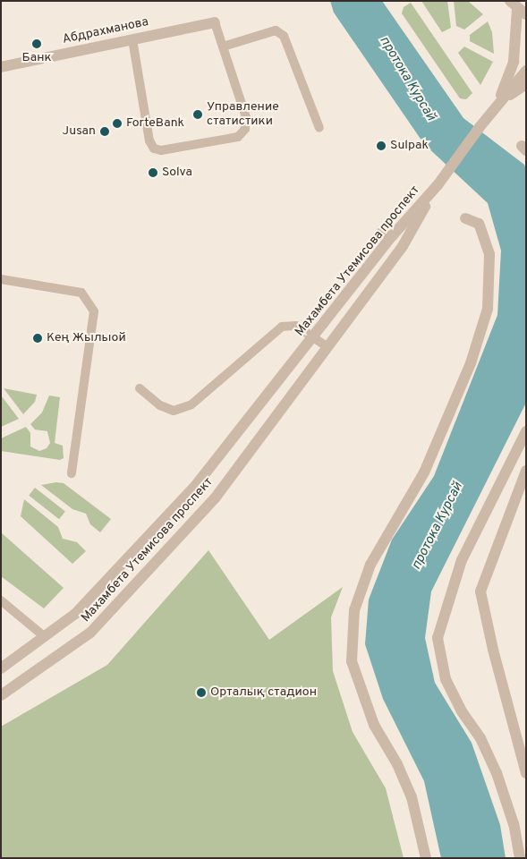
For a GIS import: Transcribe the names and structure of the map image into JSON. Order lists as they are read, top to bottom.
{
  "streets": {
    "street": ["Абдрахманова", "Махамбета Утемисова проспект"]
  },
  "water": ["протока Курсай"],
  "places": [
    "Банк",
    "Управление статистики",
    "ForteBank",
    "Jusan",
    "Sulpak",
    "Solva",
    "Кең Жылыой",
    "Орталық стадион"
  ]
}
